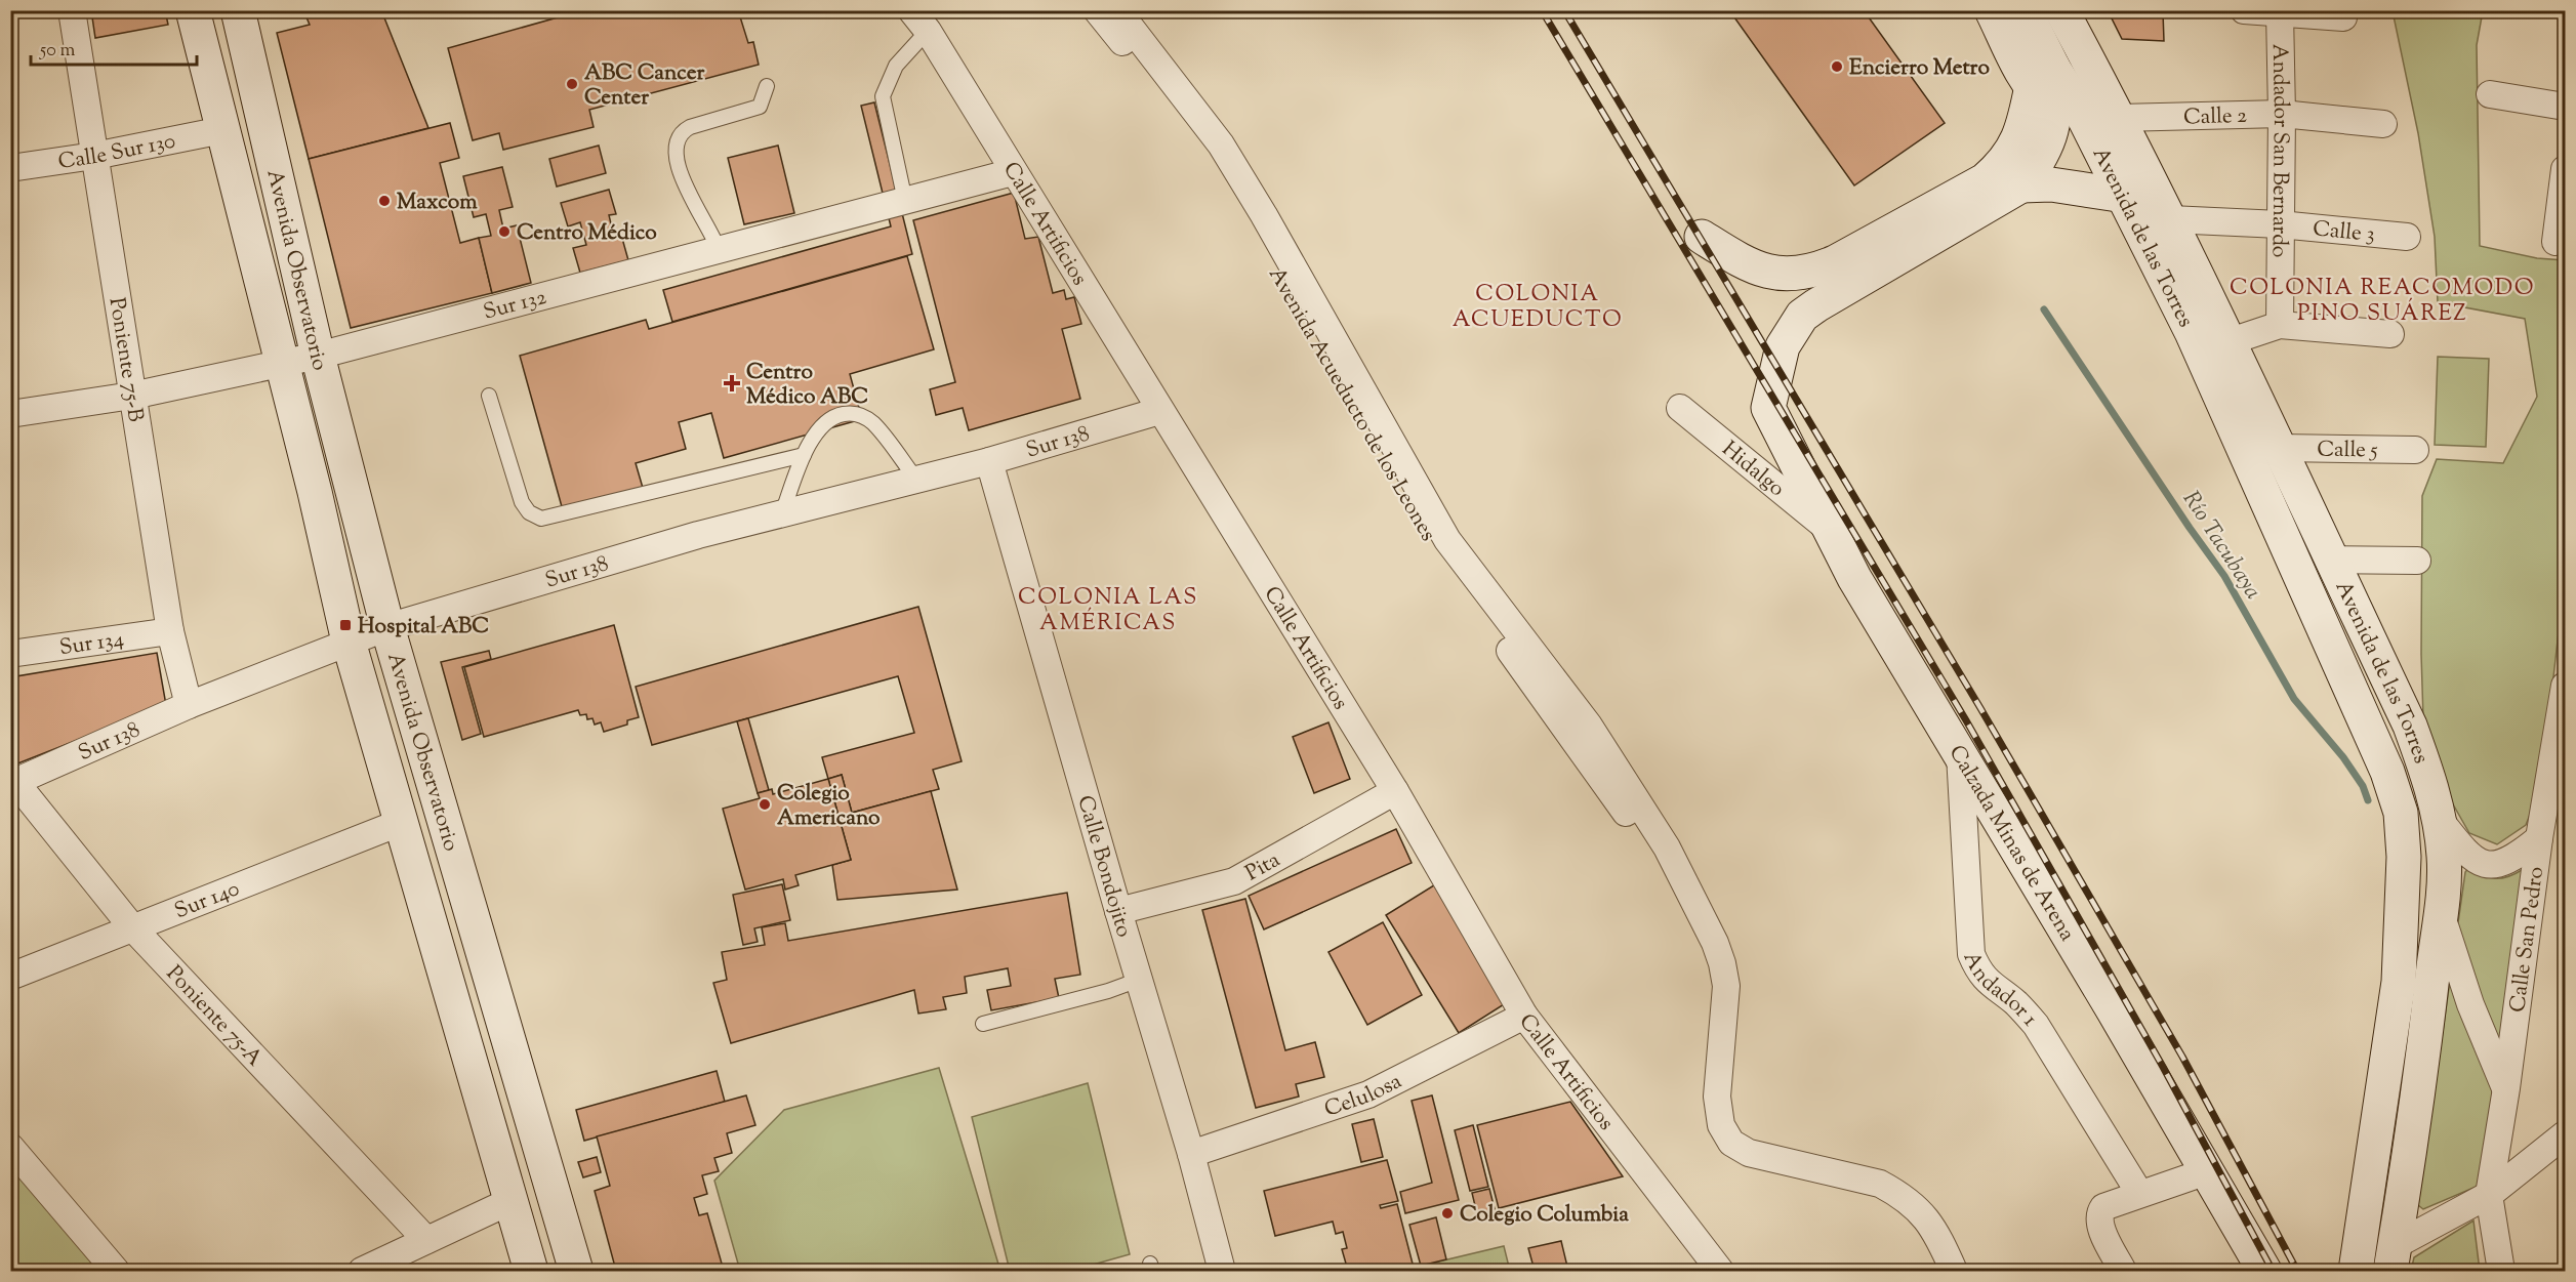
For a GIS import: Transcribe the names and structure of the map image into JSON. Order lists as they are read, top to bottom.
{
  "streets": {
    "street": [
      "Calle 2",
      "Calle Sur 130",
      "Andador San Bernardo",
      "Calle Artificios",
      "Calle 3",
      "Avenida de las Torres",
      "Avenida Observatorio",
      "Sur 132",
      "Poniente 75-B",
      "Avenida Acueducto de los Leones",
      "Sur 138",
      "Calle 5",
      "Hidalgo",
      "Sur 134",
      "Calzada Minas de Arena",
      "Calle Bondojito",
      "Pita",
      "Sur 140",
      "Calle San Pedro",
      "Andador 1",
      "Poniente 75-A",
      "Celulosa"
    ]
  },
  "crossings": [
    ["Calle 2", "Andador San Bernardo"],
    ["Calle 2", "Avenida de las Torres"],
    ["Calle Sur 130", "Avenida Observatorio"],
    ["Calle Sur 130", "Poniente 75-B"],
    ["Andador San Bernardo", "Calle 3"],
    ["Calle Artificios", "Sur 132"],
    ["Calle Artificios", "Sur 138"],
    ["Calle Artificios", "Pita"],
    ["Calle Artificios", "Celulosa"],
    ["Calle 3", "Avenida de las Torres"],
    ["Avenida de las Torres", "Calle 5"],
    ["Avenida Observatorio", "Sur 132"],
    ["Avenida Observatorio", "Sur 138"],
    ["Avenida Observatorio", "Sur 140"],
    ["Sur 132", "Poniente 75-B"],
    ["Poniente 75-B", "Sur 138"],
    ["Poniente 75-B", "Sur 134"],
    ["Sur 138", "Calle Bondojito"],
    ["Sur 138", "Poniente 75-A"],
    ["Hidalgo", "Calzada Minas de Arena"],
    ["Calzada Minas de Arena", "Andador 1"],
    ["Calle Bondojito", "Pita"],
    ["Calle Bondojito", "Celulosa"],
    ["Sur 140", "Poniente 75-A"]
  ],
  "districts": ["COLONIA REACOMODO PINO SUÁREZ", "COLONIA ACUEDUCTO", "COLONIA LAS AMÉRICAS"],
  "water": ["Río Tacubaya"],
  "places": {
    "other": [
      "Encierro Metro",
      "ABC Cancer Center",
      "Maxcom",
      "Centro Médico",
      "Colegio Americano",
      "Colegio Columbia"
    ],
    "health": ["Centro Médico ABC"],
    "transit": ["Hospital ABC"]
  },
  "scale_bar": "50 m"
}
